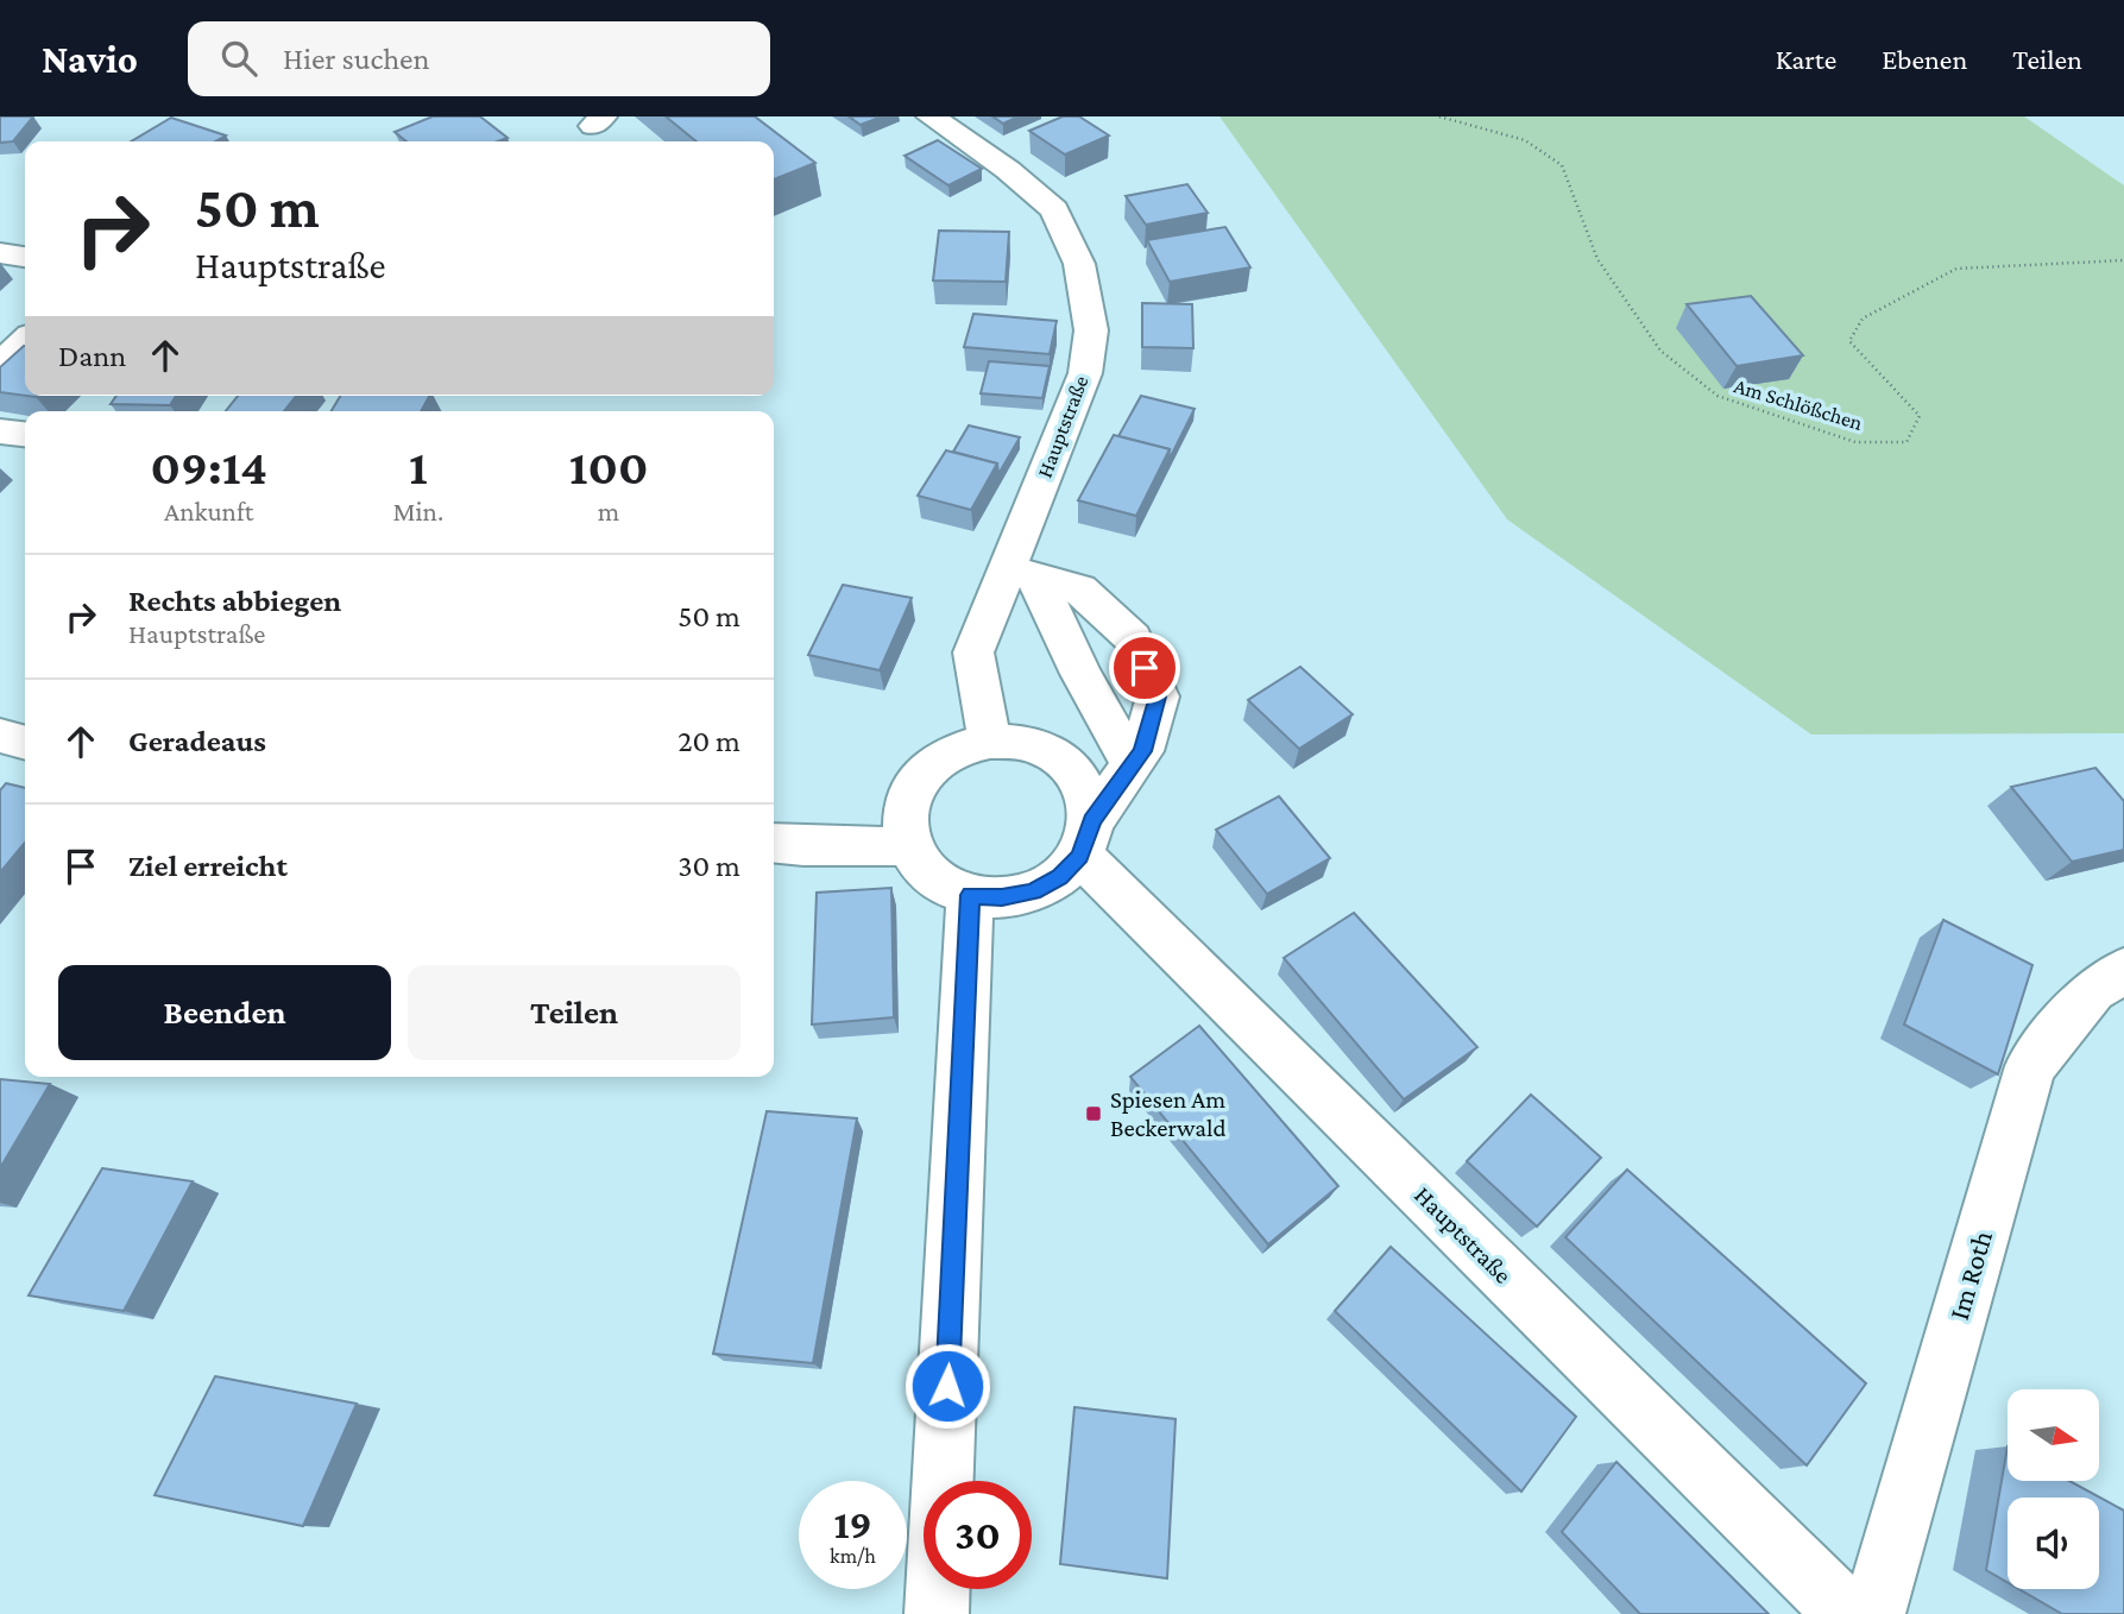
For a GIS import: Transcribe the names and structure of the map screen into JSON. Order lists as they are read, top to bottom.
{
  "streets": {
    "street": ["Hauptstraße", "Im Roth"],
    "path": ["Am Schlößchen"]
  },
  "places": {
    "transit": ["Spiesen Am Beckerwald"]
  },
  "north": "right",
  "page": {
    "header": "Navio",
    "search": "Hier suchen",
    "nav": ["Karte", "Ebenen", "Teilen"],
    "turn": ["50 m", "Hauptstraße"],
    "then": "Dann",
    "eta": [
      "09:14",
      "Ankunft",
      "1",
      "Min.",
      "100",
      "m"
    ],
    "list": [
      {
        "name": "Rechts abbiegen",
        "note": "Hauptstraße",
        "value": "50 m"
      },
      {
        "name": "Geradeaus",
        "value": "20 m"
      },
      {
        "name": "Ziel erreicht",
        "value": "30 m"
      }
    ],
    "buttons": ["Beenden", "Teilen"],
    "speed": "19 km/h",
    "limit": "30"
  }
}
